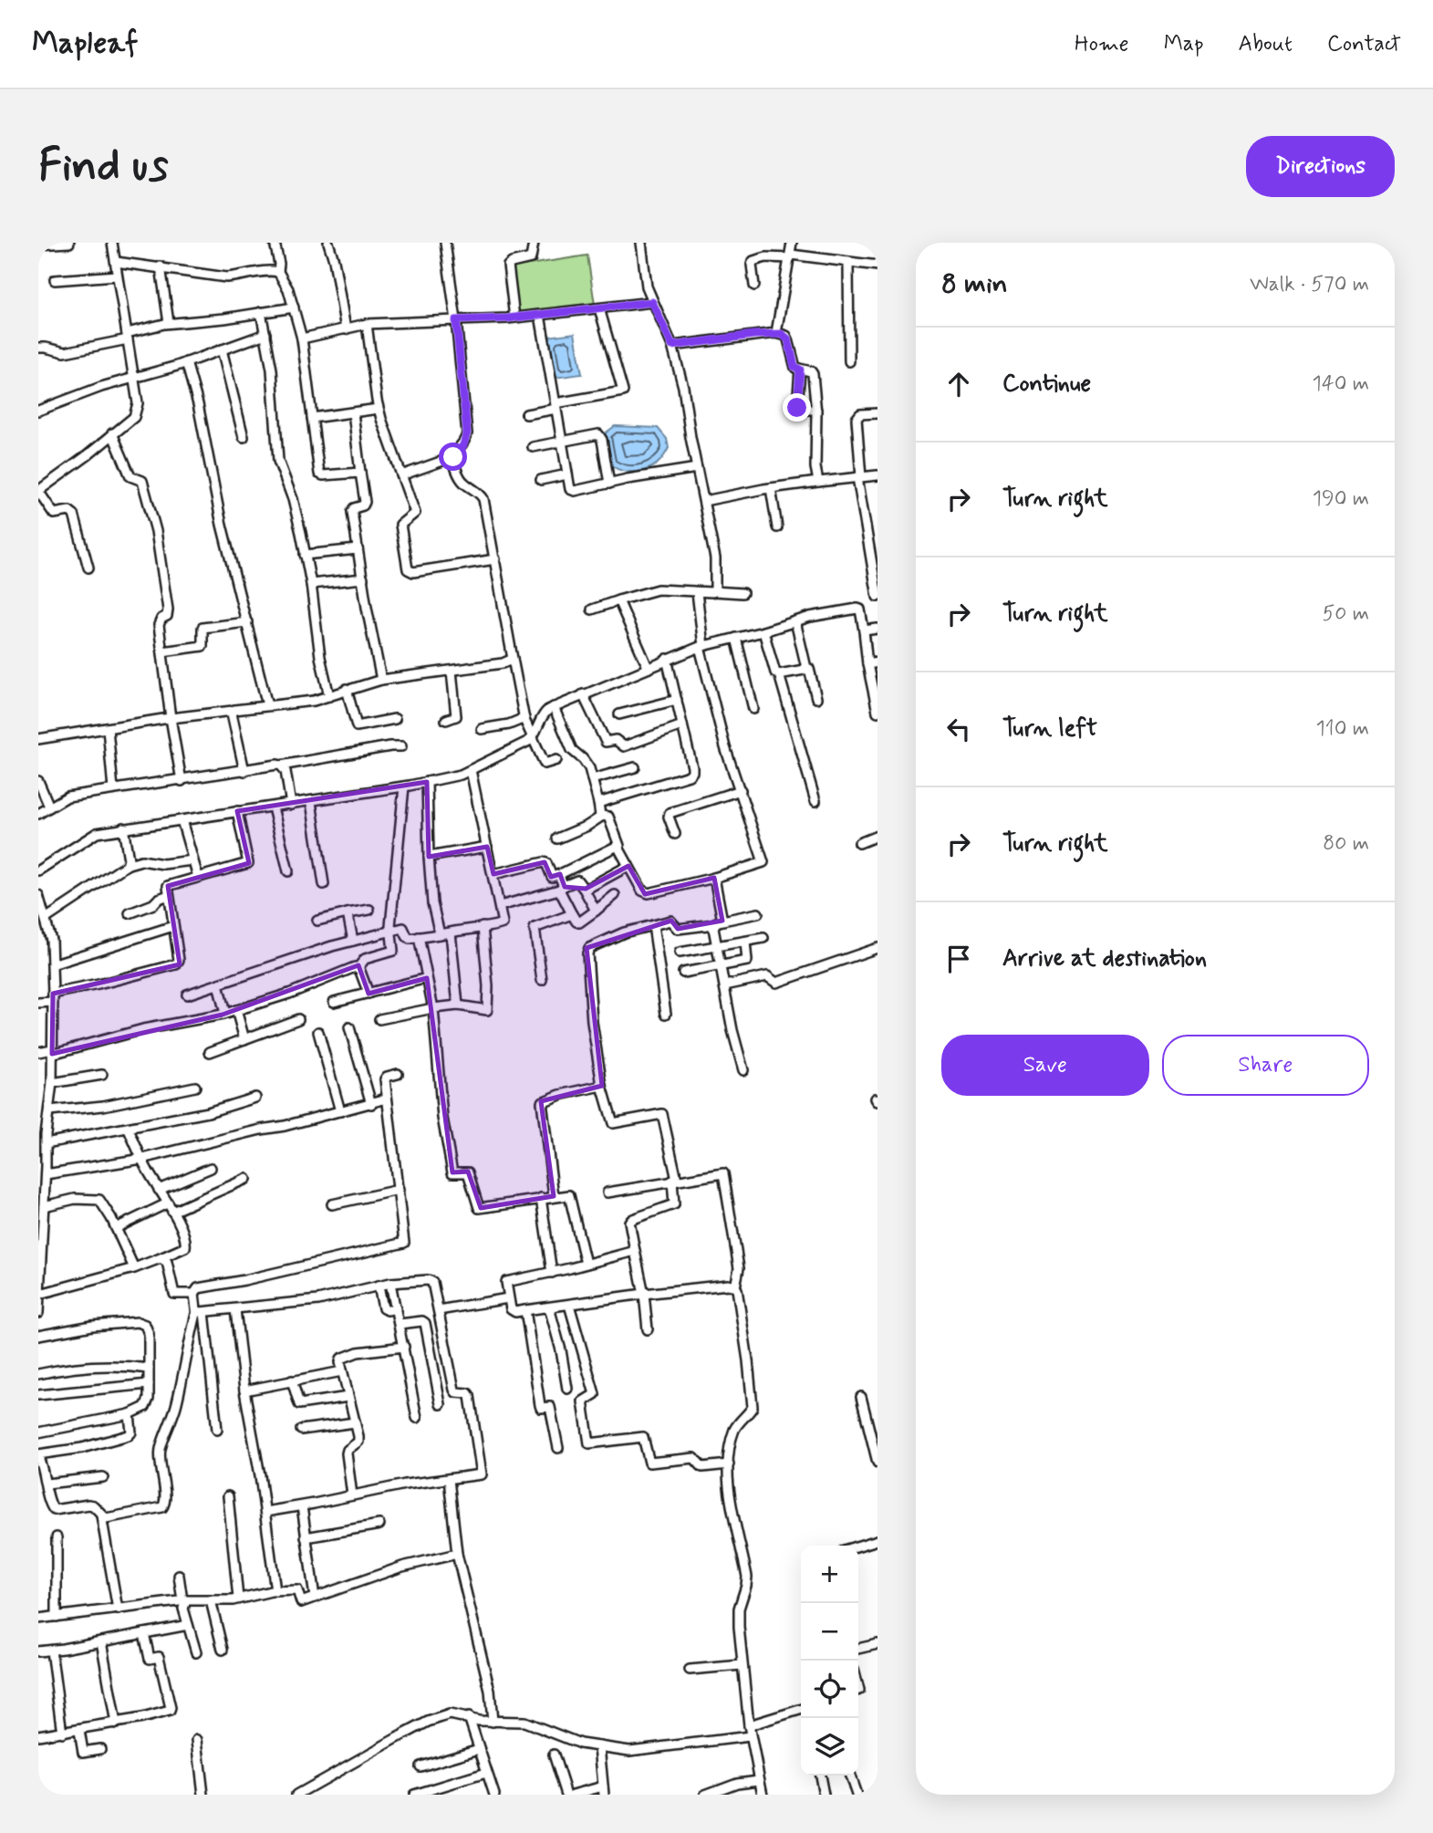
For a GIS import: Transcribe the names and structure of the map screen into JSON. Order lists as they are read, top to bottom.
{
  "page": {
    "header": "Mapleaf",
    "nav": [
      "Home",
      "Map",
      "About",
      "Contact"
    ],
    "buttons": [
      "Directions",
      ["Save", "Share"]
    ],
    "title": "Find us",
    "heading": ["8 min", "Walk · 570 m"],
    "list": [
      ["Continue", "140 m"],
      ["Turn right", "190 m"],
      ["Turn right", "50 m"],
      ["Turn left", "110 m"],
      ["Turn right", "80 m"],
      "Arrive at destination"
    ],
    "map_buttons": ["+", "−"]
  }
}
